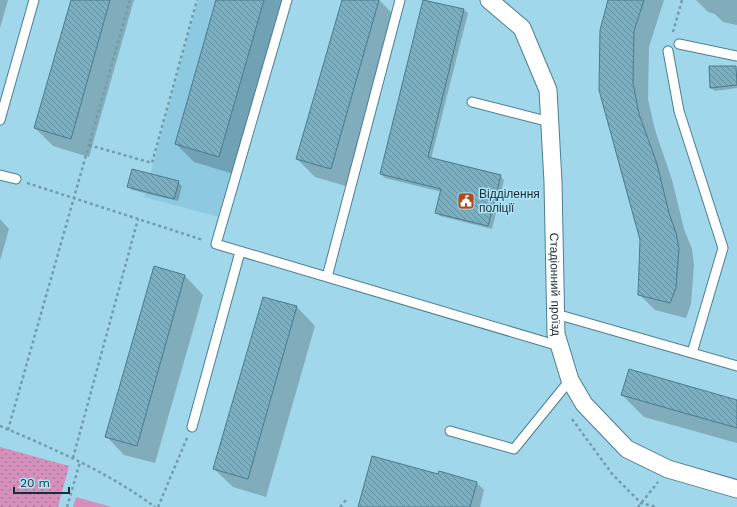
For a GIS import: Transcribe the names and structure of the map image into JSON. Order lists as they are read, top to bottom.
{
  "streets": {
    "street": ["Стадіонний проїзд"]
  },
  "places": {
    "public building": ["Відділення поліції"]
  },
  "scale_bar": "20 m"
}
